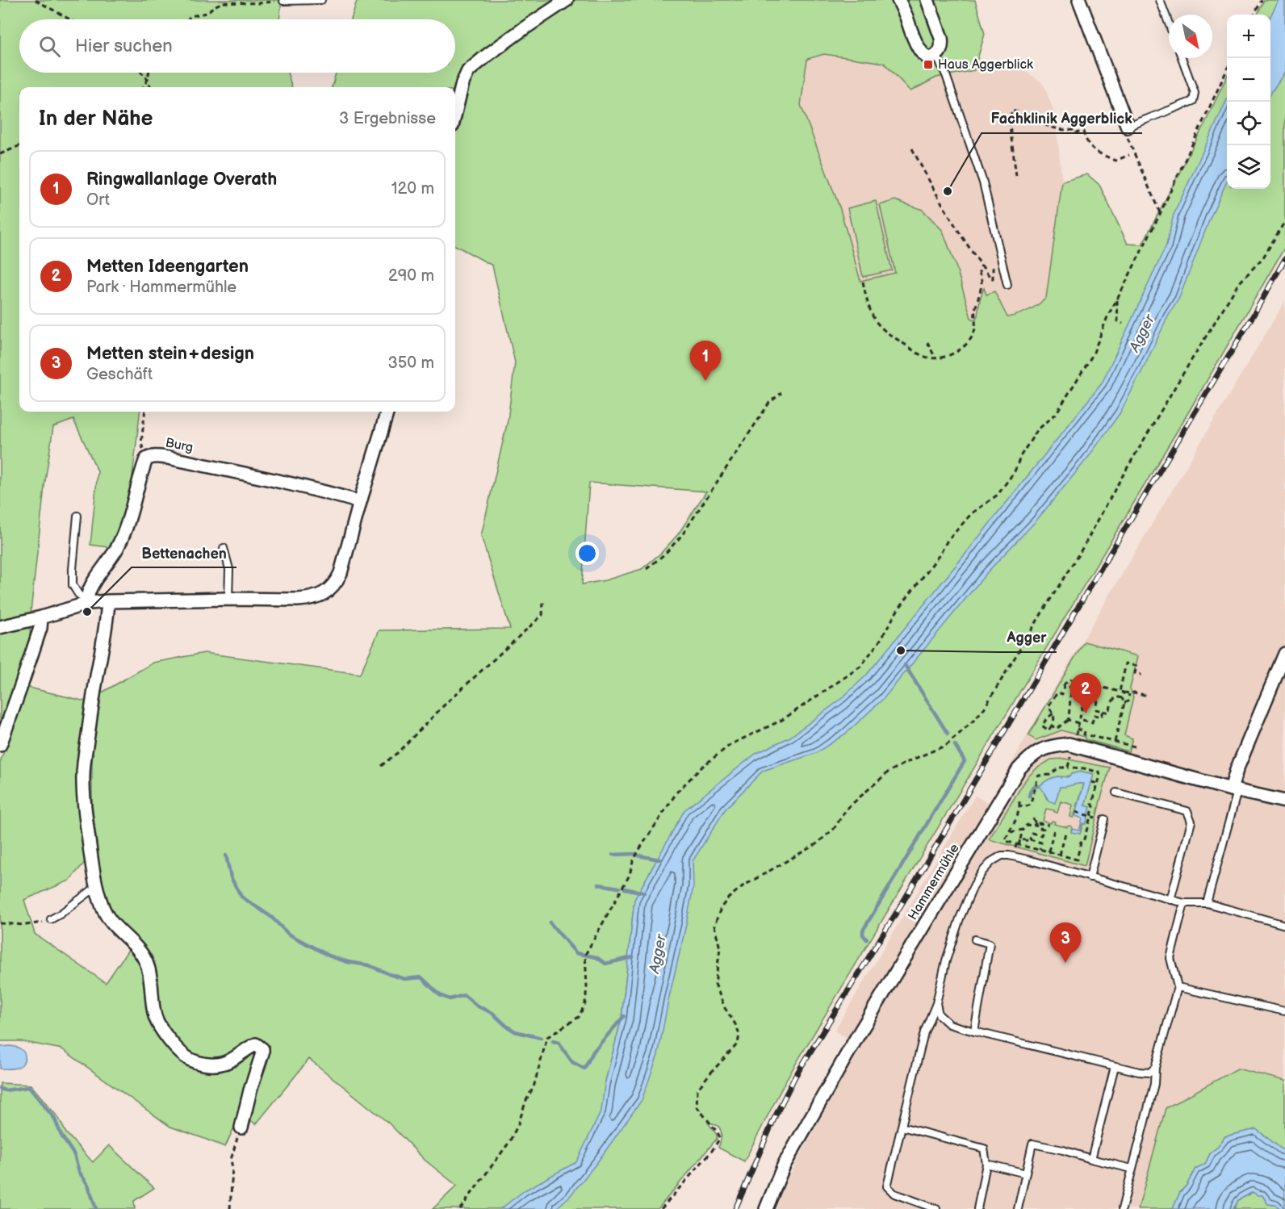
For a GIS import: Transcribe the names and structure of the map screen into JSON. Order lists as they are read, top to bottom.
{
  "streets": {
    "street": ["Burg", "Hammermühle"]
  },
  "water": ["Agger"],
  "places": {
    "transit": ["Haus Aggerblick"],
    "other": ["Fachklinik Aggerblick", "Bettenachen", "Agger"]
  },
  "north": "bottom right",
  "page": {
    "map_buttons": ["+", "−"],
    "search": "Hier suchen",
    "heading": ["In der Nähe", "3 Ergebnisse"],
    "list": [
      {
        "mark": "1",
        "name": "Ringwallanlage Overath",
        "note": "Ort",
        "value": "120 m"
      },
      {
        "mark": "2",
        "name": "Metten Ideengarten",
        "note": "Park · Hammermühle",
        "value": "290 m"
      },
      {
        "mark": "3",
        "name": "Metten stein+design",
        "note": "Geschäft",
        "value": "350 m"
      }
    ],
    "pins": ["1", "2", "3"]
  }
}
